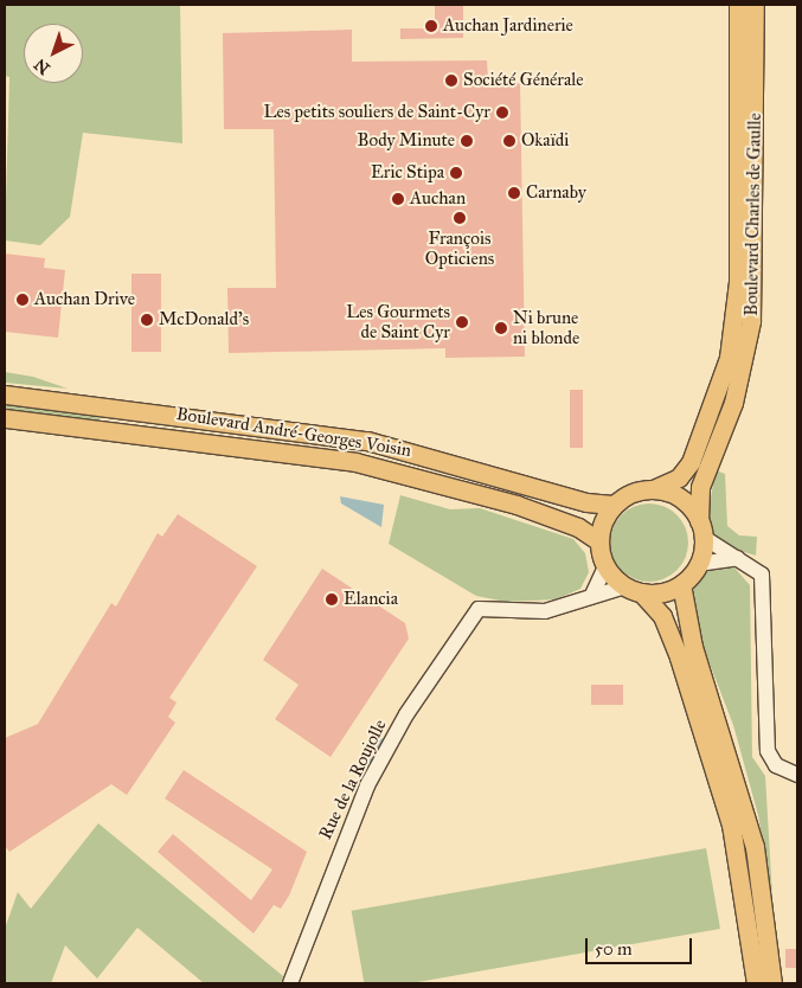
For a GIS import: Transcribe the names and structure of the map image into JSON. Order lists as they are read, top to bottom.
{
  "streets": {
    "main road": ["Boulevard Charles de Gaulle", "Boulevard André-Georges Voisin"],
    "street": ["Rue de la Roujolle"]
  },
  "crossings": [
    ["Boulevard Charles de Gaulle", "Boulevard André-Georges Voisin"]
  ],
  "places": [
    "Auchan Jardinerie",
    "Société Générale",
    "Les petits souliers de Saint-Cyr",
    "Body Minute",
    "Okaïdi",
    "Eric Stipa",
    "Carnaby",
    "Auchan",
    "François Opticiens",
    "Auchan Drive",
    "McDonald's",
    "Les Gourmets de Saint Cyr",
    "Ni brune ni blonde",
    "Elancia"
  ],
  "scale_bar": "50 m",
  "north": "bottom left"
}
